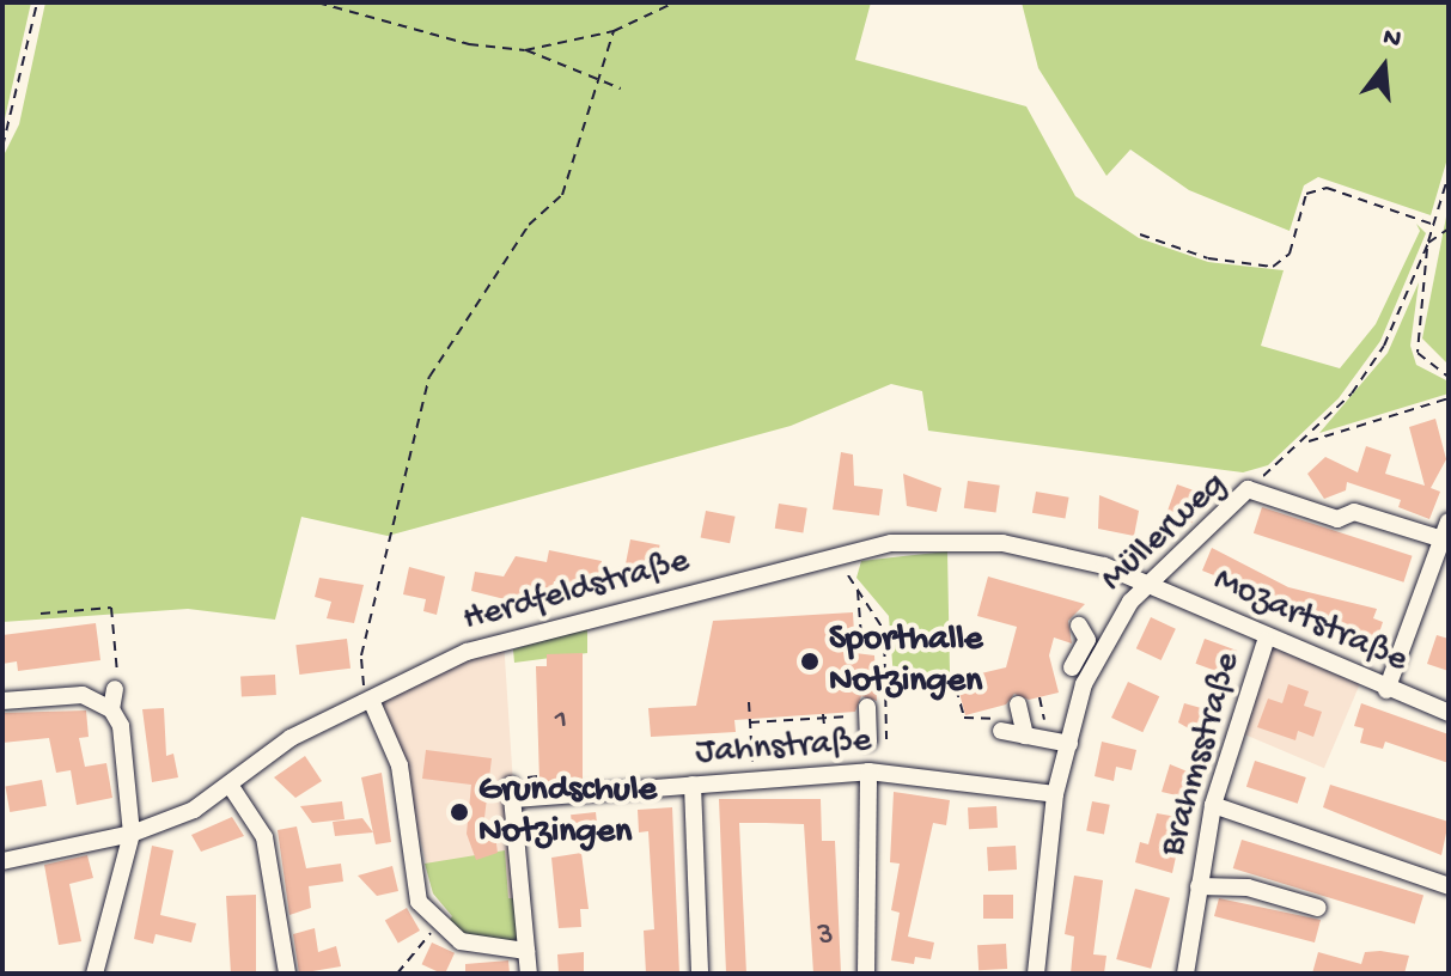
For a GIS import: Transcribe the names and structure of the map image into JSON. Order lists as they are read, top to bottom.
{
  "streets": {
    "street": [
      "Müllerweg",
      "Herdfeldstraße",
      "Mozartstraße",
      "Jahnstraße",
      "Brahmsstraße"
    ]
  },
  "crossings": [
    ["Müllerweg", "Herdfeldstraße"],
    ["Müllerweg", "Mozartstraße"],
    ["Müllerweg", "Jahnstraße"],
    ["Herdfeldstraße", "Mozartstraße"],
    ["Mozartstraße", "Brahmsstraße"]
  ],
  "places": ["Sporthalle Notzingen", "Grundschule Notzingen"],
  "house_numbers": ["1", "3"],
  "north": "top"
}
